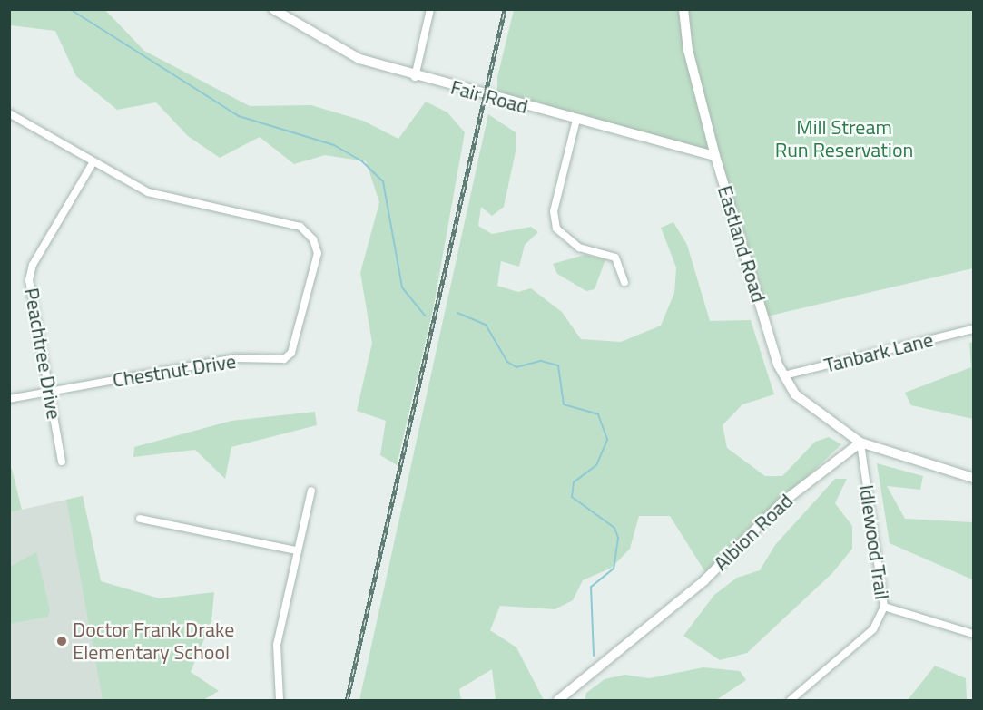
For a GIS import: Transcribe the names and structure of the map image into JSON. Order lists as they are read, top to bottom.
{
  "streets": {
    "street": [
      "Fair Road",
      "Eastland Road",
      "Tanbark Lane",
      "Peachtree Drive",
      "Chestnut Drive",
      "Albion Road",
      "Idlewood Trail"
    ]
  },
  "crossings": [
    ["Fair Road", "Eastland Road"],
    ["Eastland Road", "Tanbark Lane"],
    ["Eastland Road", "Albion Road"],
    ["Eastland Road", "Idlewood Trail"],
    ["Peachtree Drive", "Chestnut Drive"],
    ["Albion Road", "Idlewood Trail"]
  ],
  "parks": ["Mill Stream Run Reservation"],
  "places": ["Doctor Frank Drake Elementary School"]
}
